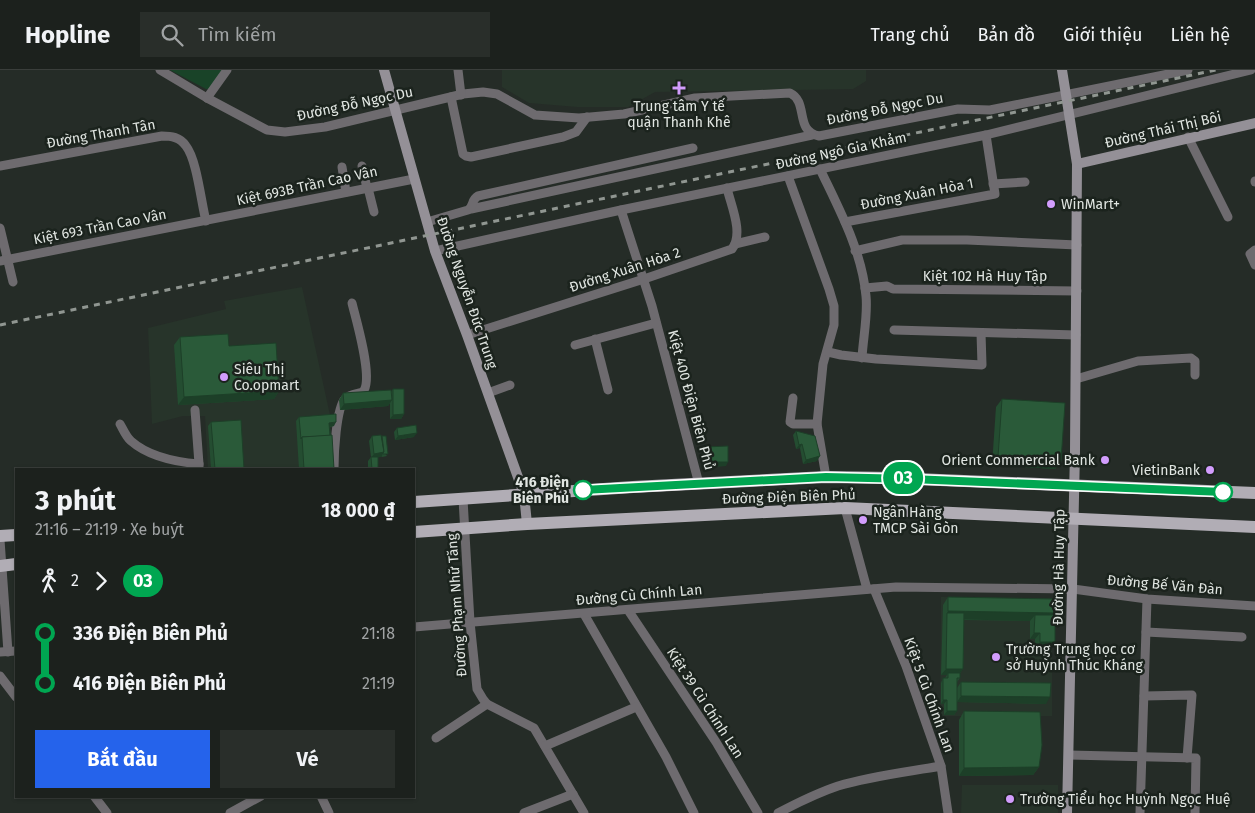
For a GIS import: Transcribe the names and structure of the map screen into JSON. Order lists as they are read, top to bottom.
{
  "streets": {
    "main road": ["Đường Điện Biên Phủ"],
    "street": [
      "Đường Đỗ Ngọc Du",
      "Đường Thái Thị Bôi",
      "Đường Thanh Tân",
      "Đường Ngô Gia Khảm",
      "Kiệt 693B Trần Cao Vân",
      "Đường Xuân Hòa 1",
      "Kiệt 693 Trần Cao Vân",
      "Đường Xuân Hòa 2",
      "Kiệt 102 Hà Huy Tập",
      "Đường Nguyễn Đức Trung",
      "Kiệt 400 Điện Biên Phủ",
      "Đường Hà Huy Tập",
      "Đường Bế Văn Đàn",
      "Đường Cù Chính Lan",
      "Đường Phạm Nhữ Tăng",
      "Kiệt 5 Cù Chính Lan",
      "Kiệt 39 Cù Chính Lan"
    ]
  },
  "crossings": [
    ["Đường Đỗ Ngọc Du", "Đường Nguyễn Đức Trung"],
    ["Đường Đỗ Ngọc Du", "Đường Hà Huy Tập"],
    ["Đường Thái Thị Bôi", "Đường Hà Huy Tập"],
    ["Đường Thanh Tân", "Kiệt 693B Trần Cao Vân"],
    ["Đường Thanh Tân", "Kiệt 693 Trần Cao Vân"],
    ["Đường Ngô Gia Khảm", "Đường Xuân Hòa 1"],
    ["Đường Ngô Gia Khảm", "Đường Nguyễn Đức Trung"],
    ["Đường Ngô Gia Khảm", "Kiệt 400 Điện Biên Phủ"],
    ["Đường Ngô Gia Khảm", "Đường Hà Huy Tập"],
    ["Kiệt 693B Trần Cao Vân", "Kiệt 693 Trần Cao Vân"],
    ["Kiệt 693B Trần Cao Vân", "Đường Nguyễn Đức Trung"],
    ["Đường Xuân Hòa 2", "Đường Nguyễn Đức Trung"],
    ["Đường Xuân Hòa 2", "Kiệt 400 Điện Biên Phủ"],
    ["Kiệt 102 Hà Huy Tập", "Đường Hà Huy Tập"],
    ["Đường Nguyễn Đức Trung", "Đường Điện Biên Phủ"],
    ["Kiệt 400 Điện Biên Phủ", "Đường Điện Biên Phủ"],
    ["Đường Điện Biên Phủ", "Đường Hà Huy Tập"],
    ["Đường Điện Biên Phủ", "Đường Phạm Nhữ Tăng"],
    ["Đường Hà Huy Tập", "Đường Bế Văn Đàn"],
    ["Đường Hà Huy Tập", "Đường Cù Chính Lan"],
    ["Đường Bế Văn Đàn", "Đường Cù Chính Lan"],
    ["Đường Cù Chính Lan", "Đường Phạm Nhữ Tăng"],
    ["Đường Cù Chính Lan", "Kiệt 5 Cù Chính Lan"],
    ["Đường Cù Chính Lan", "Kiệt 39 Cù Chính Lan"]
  ],
  "places": {
    "health": ["Trung tâm Y tế quận Thanh Khê"],
    "other": [
      "WinMart+",
      "Siêu Thị Co.opmart",
      "Orient Commercial Bank",
      "VietinBank",
      "416 Điện Biên Phủ",
      "Ngân Hàng TMCP Sài Gòn",
      "Trường Trung học cơ sở Huỳnh Thúc Kháng",
      "Trường Tiểu học Huỳnh Ngọc Huệ"
    ]
  },
  "lines": ["bus line 03"],
  "page": {
    "header": "Hopline",
    "search": "Tìm kiếm",
    "nav": [
      "Trang chủ",
      "Bản đồ",
      "Giới thiệu",
      "Liên hệ"
    ],
    "on_map": "03",
    "heading": ["3 phút", "21:16 – 21:19 · Xe buýt", "18 000 ₫"],
    "legs": ["2", "03"],
    "list": [
      {
        "name": "336 Điện Biên Phủ",
        "value": "21:18"
      },
      {
        "name": "416 Điện Biên Phủ",
        "value": "21:19"
      }
    ],
    "buttons": ["Bắt đầu", "Vé"]
  }
}
